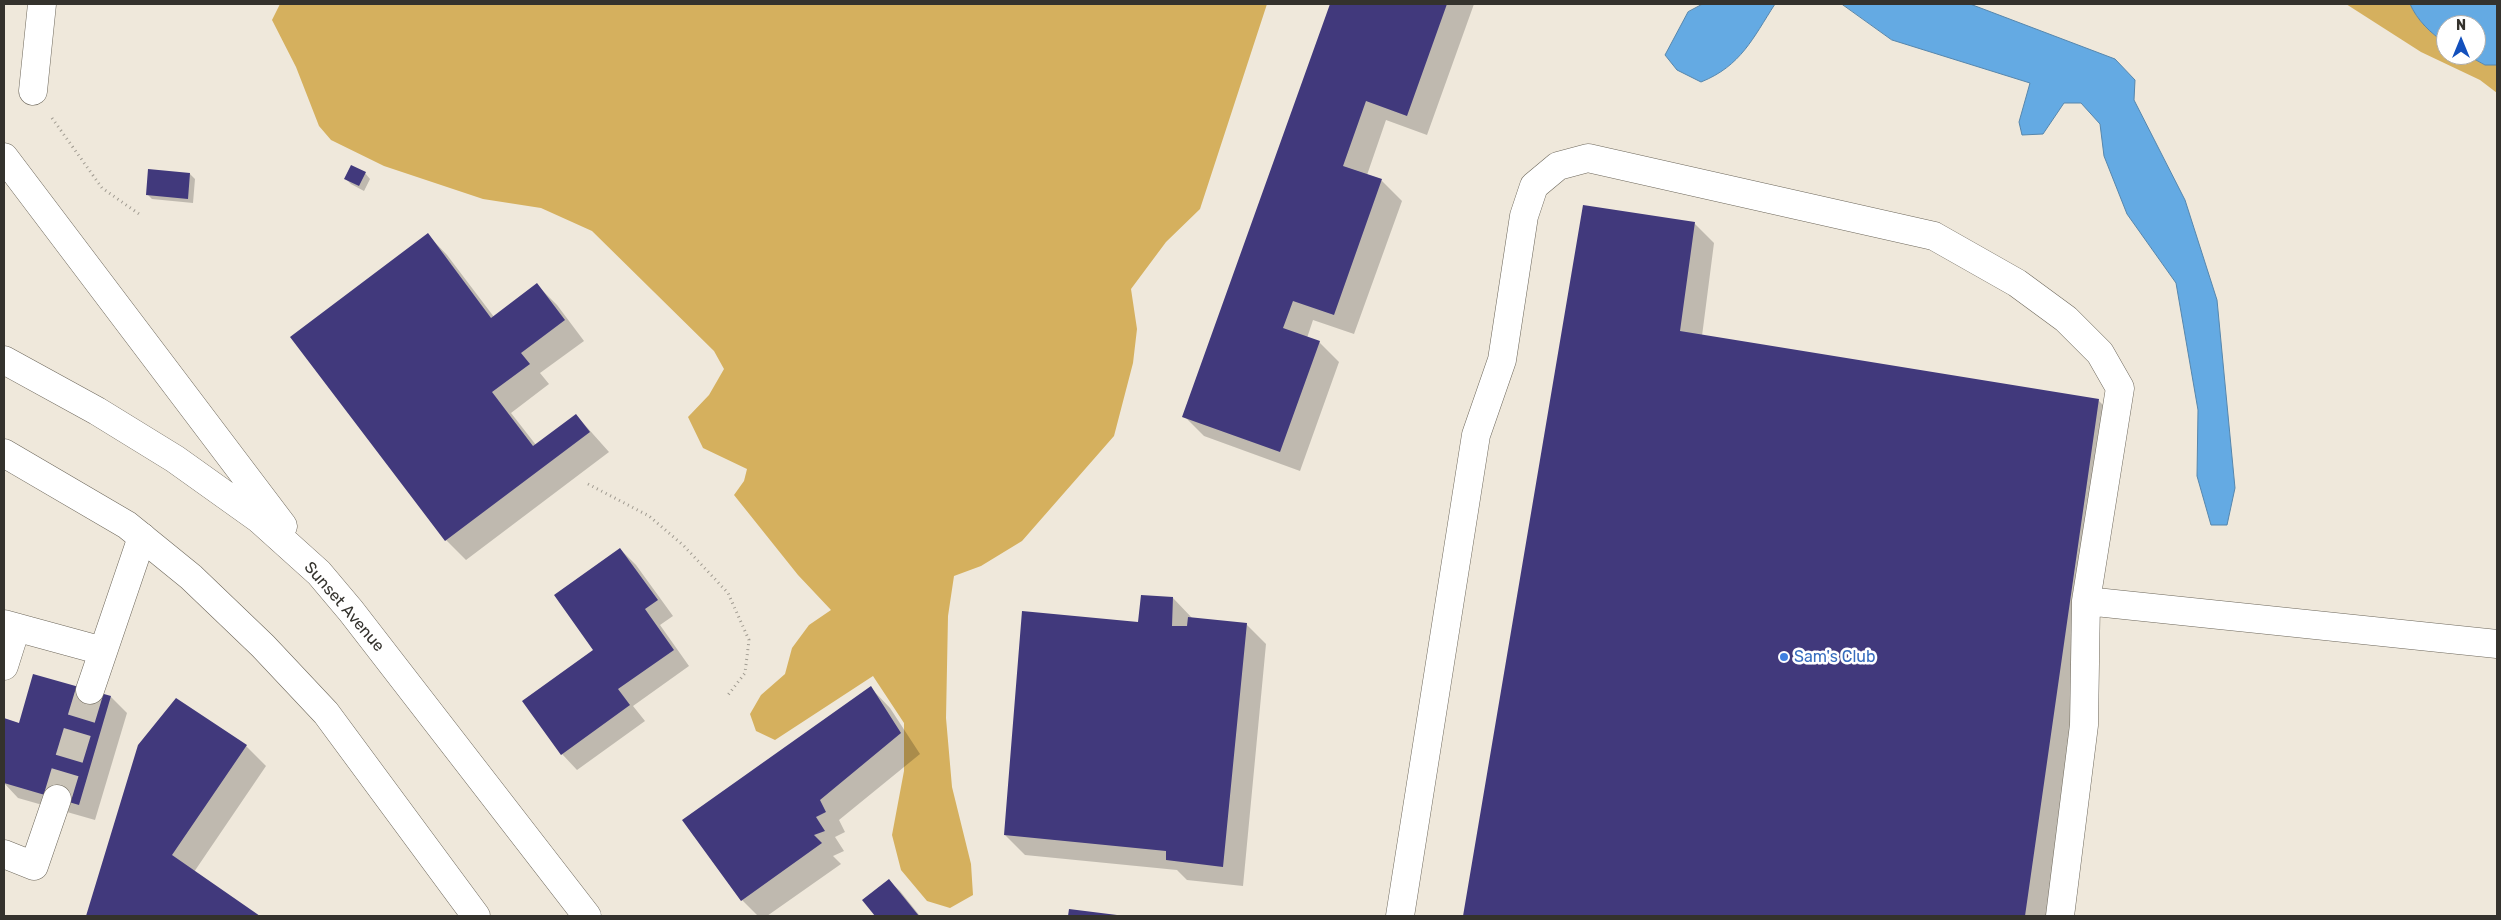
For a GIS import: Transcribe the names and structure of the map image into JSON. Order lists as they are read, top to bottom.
{
  "streets": {
    "main road": ["Sunset Avenue"]
  },
  "places": ["Sam's Club"],
  "north": "top"
}
